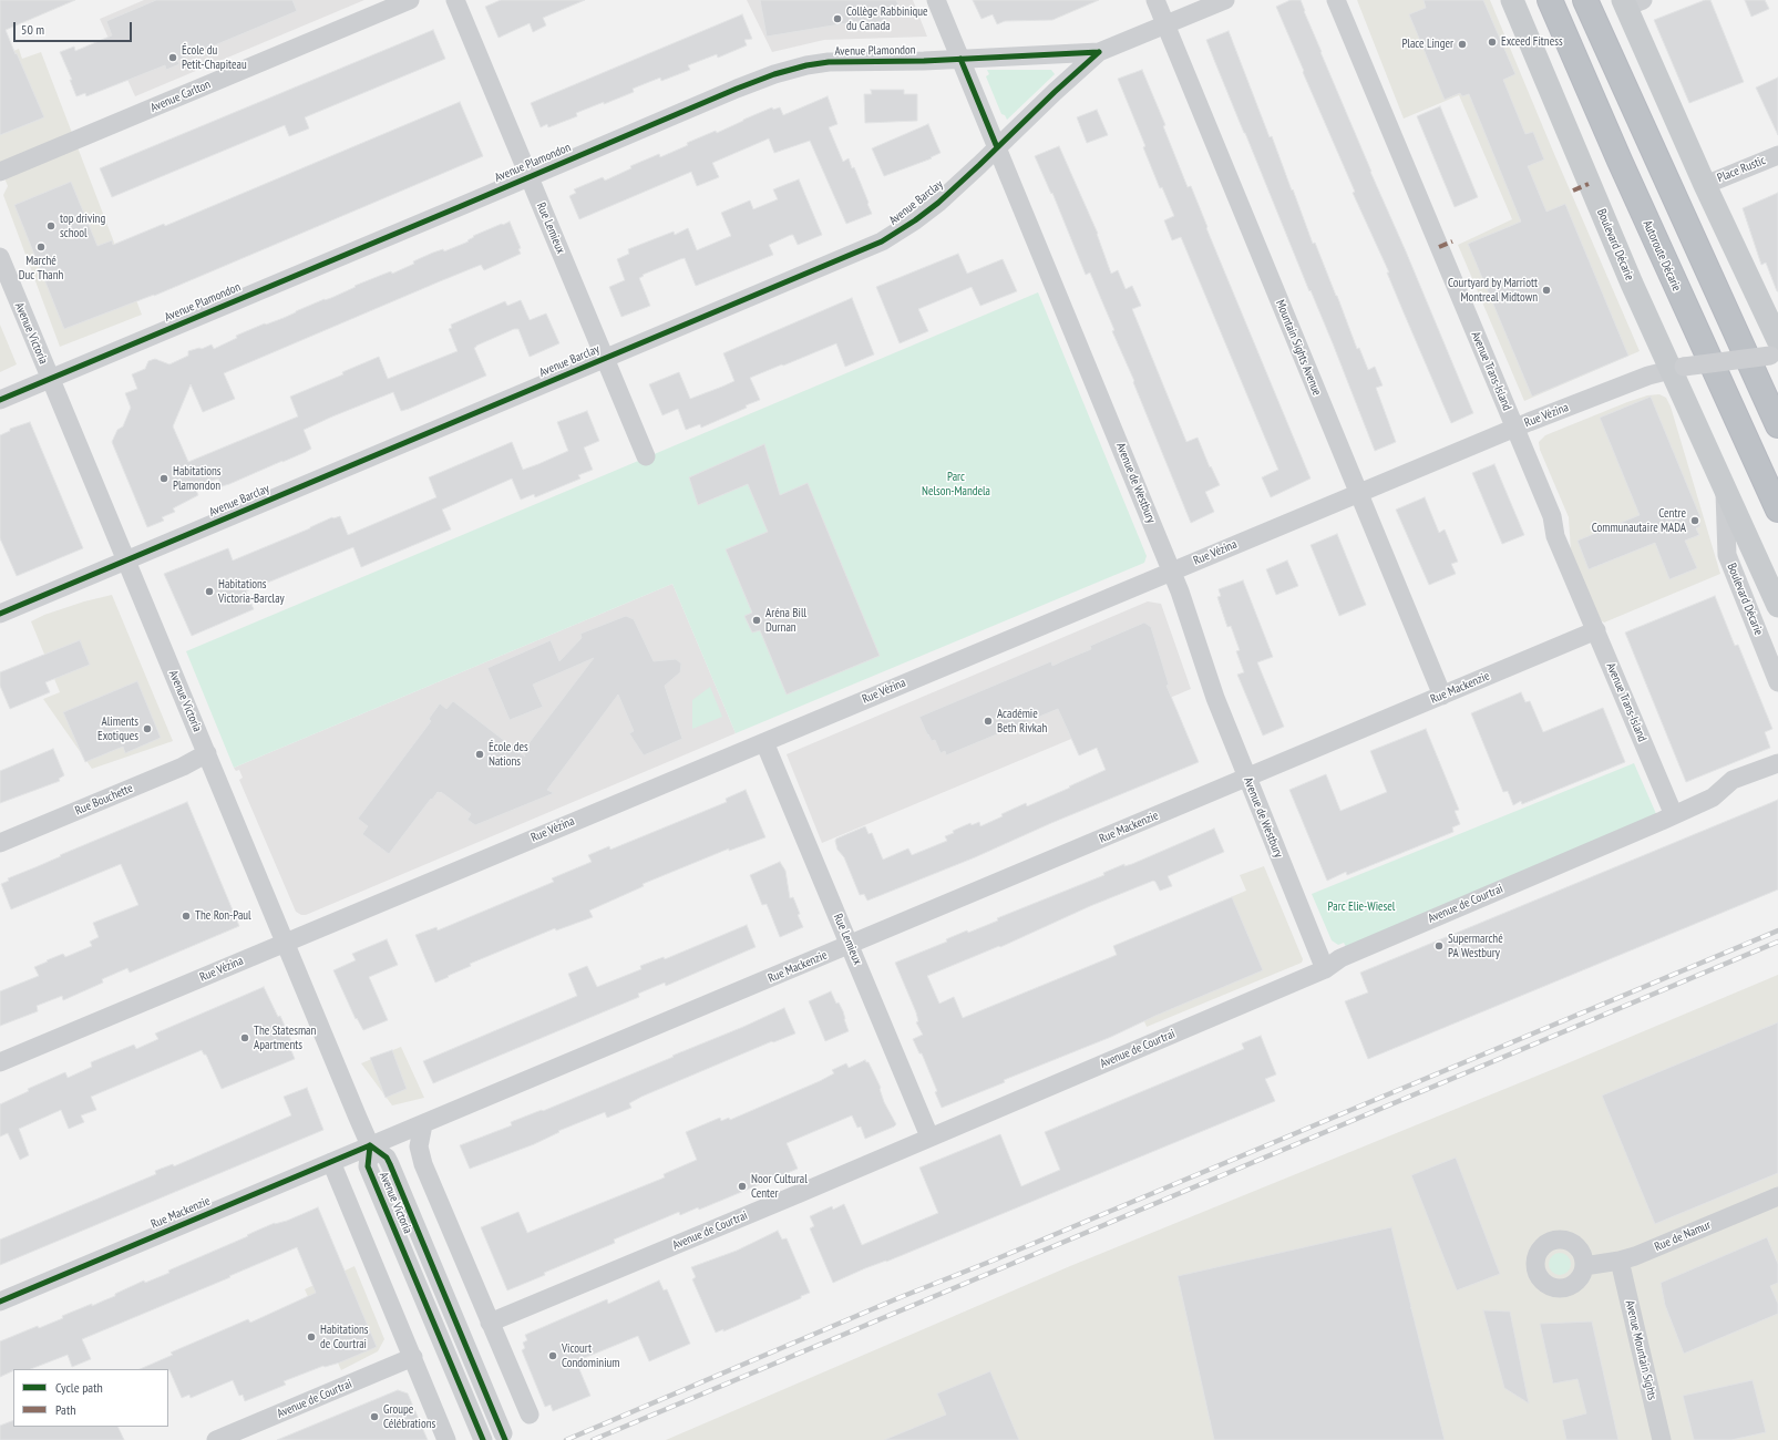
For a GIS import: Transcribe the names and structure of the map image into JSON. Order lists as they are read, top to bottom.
{
  "streets": {
    "highway": ["Autoroute Décarie"],
    "main road": ["Boulevard Décarie"],
    "street": [
      "Avenue Plamondon",
      "Avenue Carlton",
      "Place Rustic",
      "Avenue Barclay",
      "Rue Lemieux",
      "Avenue Victoria",
      "Mountain Sights Avenue",
      "Avenue Trans-Island",
      "Rue Vézina",
      "Avenue de Westbury",
      "Rue Mackenzie",
      "Rue Bouchette",
      "Avenue de Courtrai",
      "Rue de Namur",
      "Avenue Mountain Sights"
    ]
  },
  "crossings": [
    ["Avenue Plamondon", "Avenue Barclay"],
    ["Avenue Plamondon", "Rue Lemieux"],
    ["Avenue Plamondon", "Avenue Victoria"],
    ["Avenue Plamondon", "Mountain Sights Avenue"],
    ["Avenue Plamondon", "Avenue de Westbury"],
    ["Avenue Barclay", "Rue Lemieux"],
    ["Avenue Barclay", "Avenue Victoria"],
    ["Avenue Barclay", "Avenue de Westbury"],
    ["Rue Lemieux", "Rue Vézina"],
    ["Rue Lemieux", "Rue Mackenzie"],
    ["Rue Lemieux", "Avenue de Courtrai"],
    ["Boulevard Décarie", "Rue Vézina"],
    ["Avenue Victoria", "Rue Vézina"],
    ["Avenue Victoria", "Rue Mackenzie"],
    ["Avenue Victoria", "Rue Bouchette"],
    ["Mountain Sights Avenue", "Rue Vézina"],
    ["Mountain Sights Avenue", "Rue Mackenzie"],
    ["Avenue Trans-Island", "Rue Vézina"],
    ["Avenue Trans-Island", "Rue Mackenzie"],
    ["Avenue Trans-Island", "Avenue de Courtrai"],
    ["Rue Vézina", "Avenue de Westbury"],
    ["Avenue de Westbury", "Rue Mackenzie"],
    ["Avenue de Westbury", "Avenue de Courtrai"],
    ["Rue de Namur", "Avenue Mountain Sights"]
  ],
  "parks": ["Parc Nelson-Mandela", "Parc Elie-Wiesel"],
  "places": [
    "Collège Rabbinique du Canada",
    "Exceed Fitness",
    "Place Linger",
    "École du Petit-Chapiteau",
    "top driving school",
    "Marché Duc Thanh",
    "Courtyard by Marriott Montreal Midtown",
    "Habitations Plamondon",
    "Centre Communautaire MADA",
    "Habitations Victoria-Barclay",
    "Aréna Bill Durnan",
    "Académie Beth Rivkah",
    "Aliments Exotiques",
    "École des Nations",
    "The Ron-Paul",
    "Supermarché PA Westbury",
    "The Statesman Apartments",
    "Noor Cultural Center",
    "Habitations de Courtrai",
    "Vicourt Condominium",
    "Groupe Célébrations"
  ],
  "legend": ["Cycle path", "Path"],
  "scale_bar": "50 m"
}
